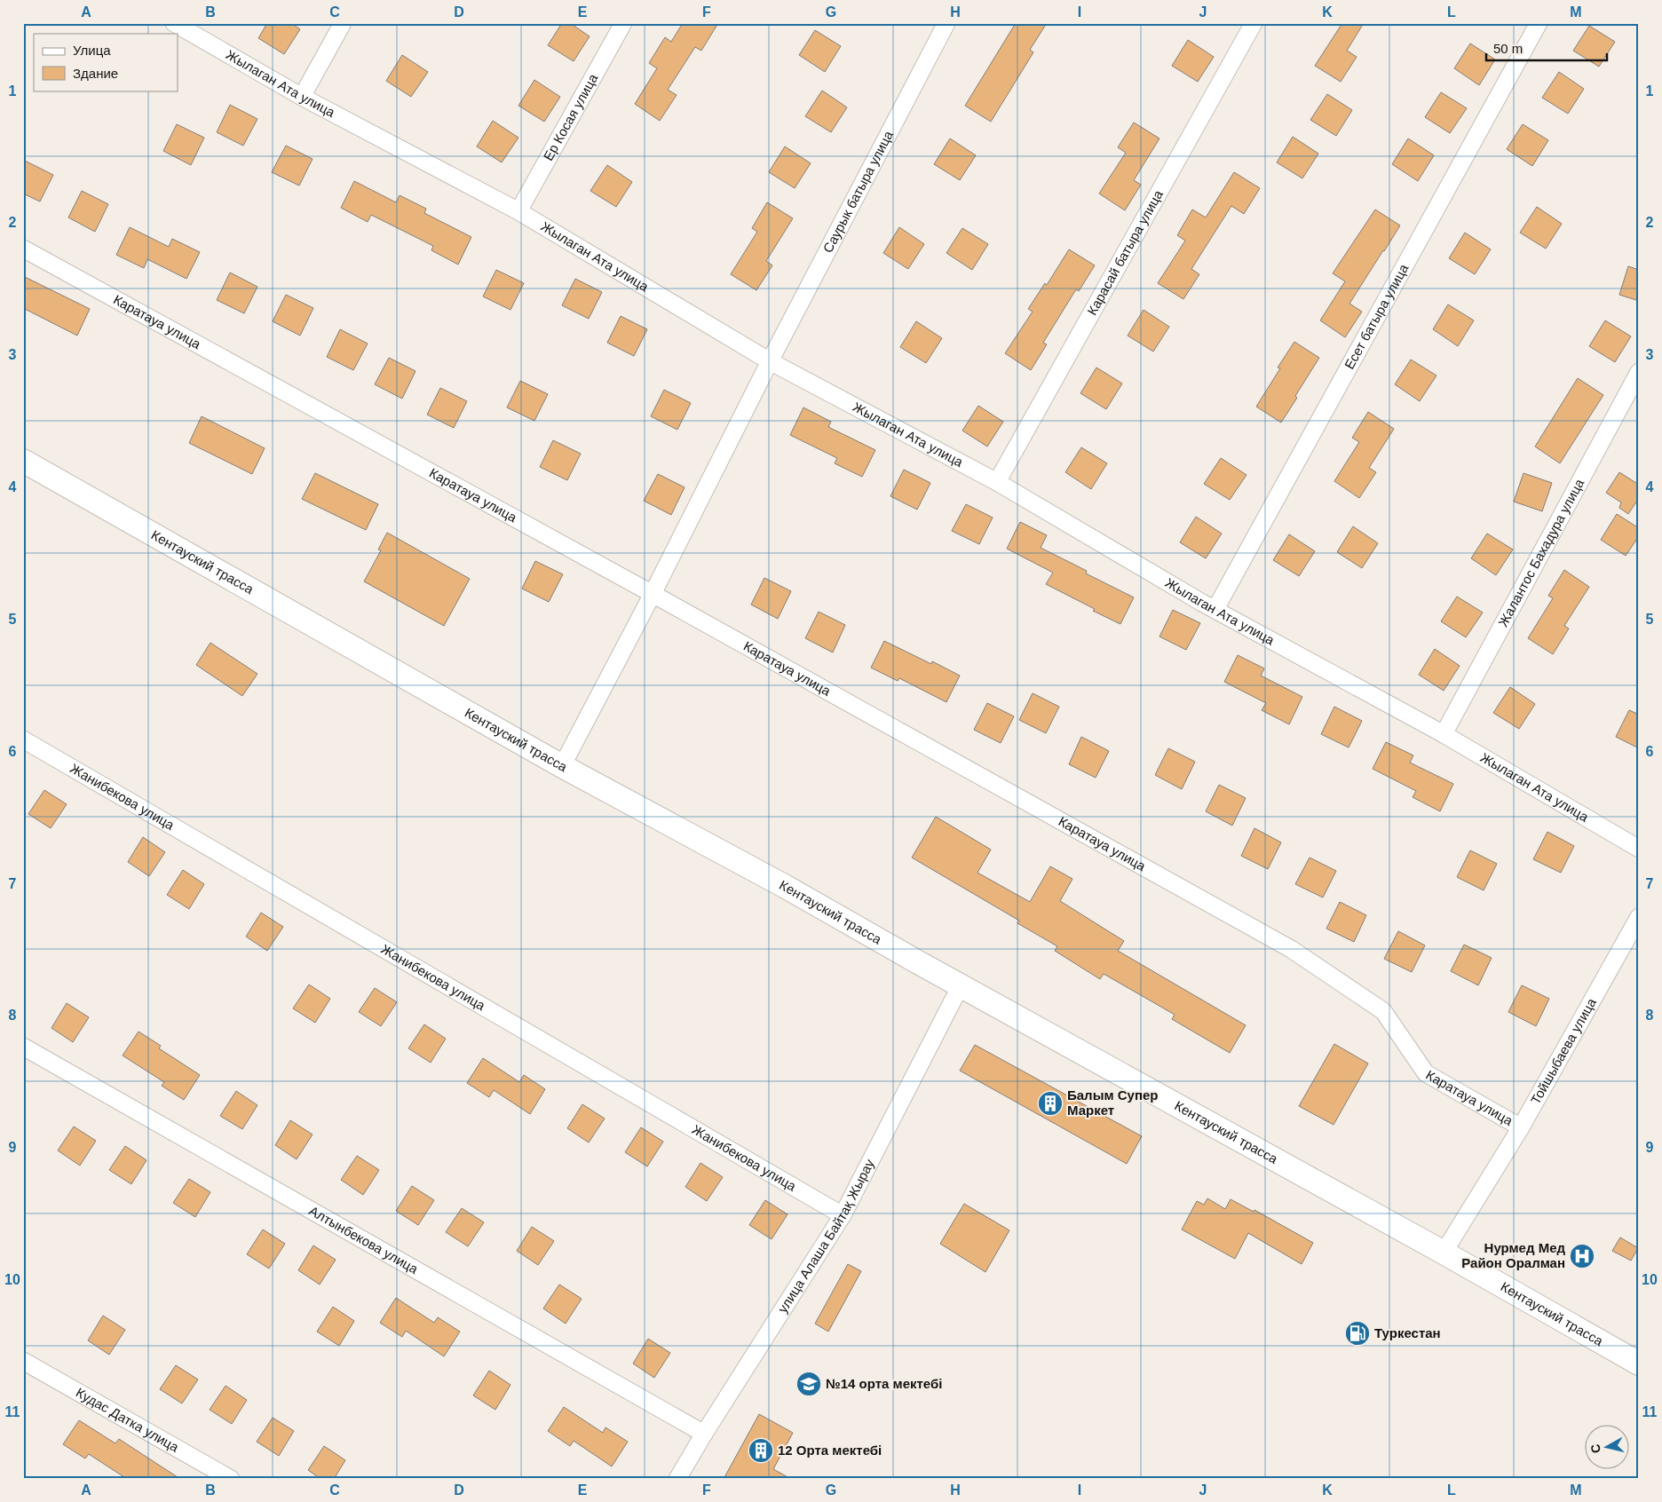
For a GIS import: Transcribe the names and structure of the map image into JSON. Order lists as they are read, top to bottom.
{
  "streets": {
    "main road": ["Кентауский трасса"],
    "street": [
      "Жылаган Ата улица",
      "Ер Косая улица",
      "Саурык батыра улица",
      "Карасай батыра улица",
      "Есет батыра улица",
      "Каратауа улица",
      "Жалантос Бахадура улица",
      "Жанибекова улица",
      "Тойшыбаева улица",
      "улица Алаша Байтақ Жырау",
      "Алтынбекова улица",
      "Кудас Датка улица"
    ]
  },
  "crossings": [
    ["Жылаган Ата улица", "Ер Косая улица"],
    ["Жылаган Ата улица", "Саурык батыра улица"],
    ["Жылаган Ата улица", "Карасай батыра улица"],
    ["Жылаган Ата улица", "Есет батыра улица"],
    ["Жылаган Ата улица", "Жалантос Бахадура улица"],
    ["Саурык батыра улица", "Каратауа улица"],
    ["Саурык батыра улица", "Кентауский трасса"],
    ["Каратауа улица", "Тойшыбаева улица"],
    ["Кентауский трасса", "Тойшыбаева улица"],
    ["Кентауский трасса", "улица Алаша Байтақ Жырау"],
    ["Жанибекова улица", "улица Алаша Байтақ Жырау"],
    ["улица Алаша Байтақ Жырау", "Алтынбекова улица"]
  ],
  "places": {
    "building": ["Балым Супер Маркет", "12 Орта мектебі"],
    "hospital": ["Нурмед Мед Район Оралман"],
    "fuel station": ["Туркестан"],
    "school or university": ["№14 орта мектебі"]
  },
  "legend": ["Улица", "Здание"],
  "scale_bar": "50 m",
  "north": "left",
  "grid": {
    "columns": [
      "A",
      "B",
      "C",
      "D",
      "E",
      "F",
      "G",
      "H",
      "I",
      "J",
      "K",
      "L",
      "M"
    ],
    "rows": [
      "1",
      "2",
      "3",
      "4",
      "5",
      "6",
      "7",
      "8",
      "9",
      "10",
      "11"
    ]
  }
}
